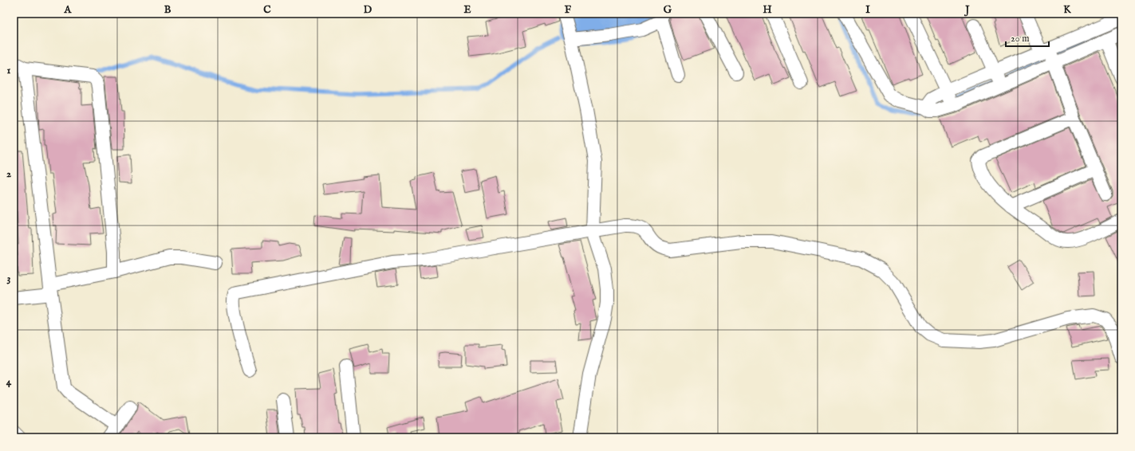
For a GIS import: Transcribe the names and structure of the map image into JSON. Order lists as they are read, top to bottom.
{
  "scale_bar": "20 m",
  "grid": {
    "columns": [
      "A",
      "B",
      "C",
      "D",
      "E",
      "F",
      "G",
      "H",
      "I",
      "J",
      "K"
    ],
    "rows": [
      "1",
      "2",
      "3",
      "4"
    ]
  }
}
